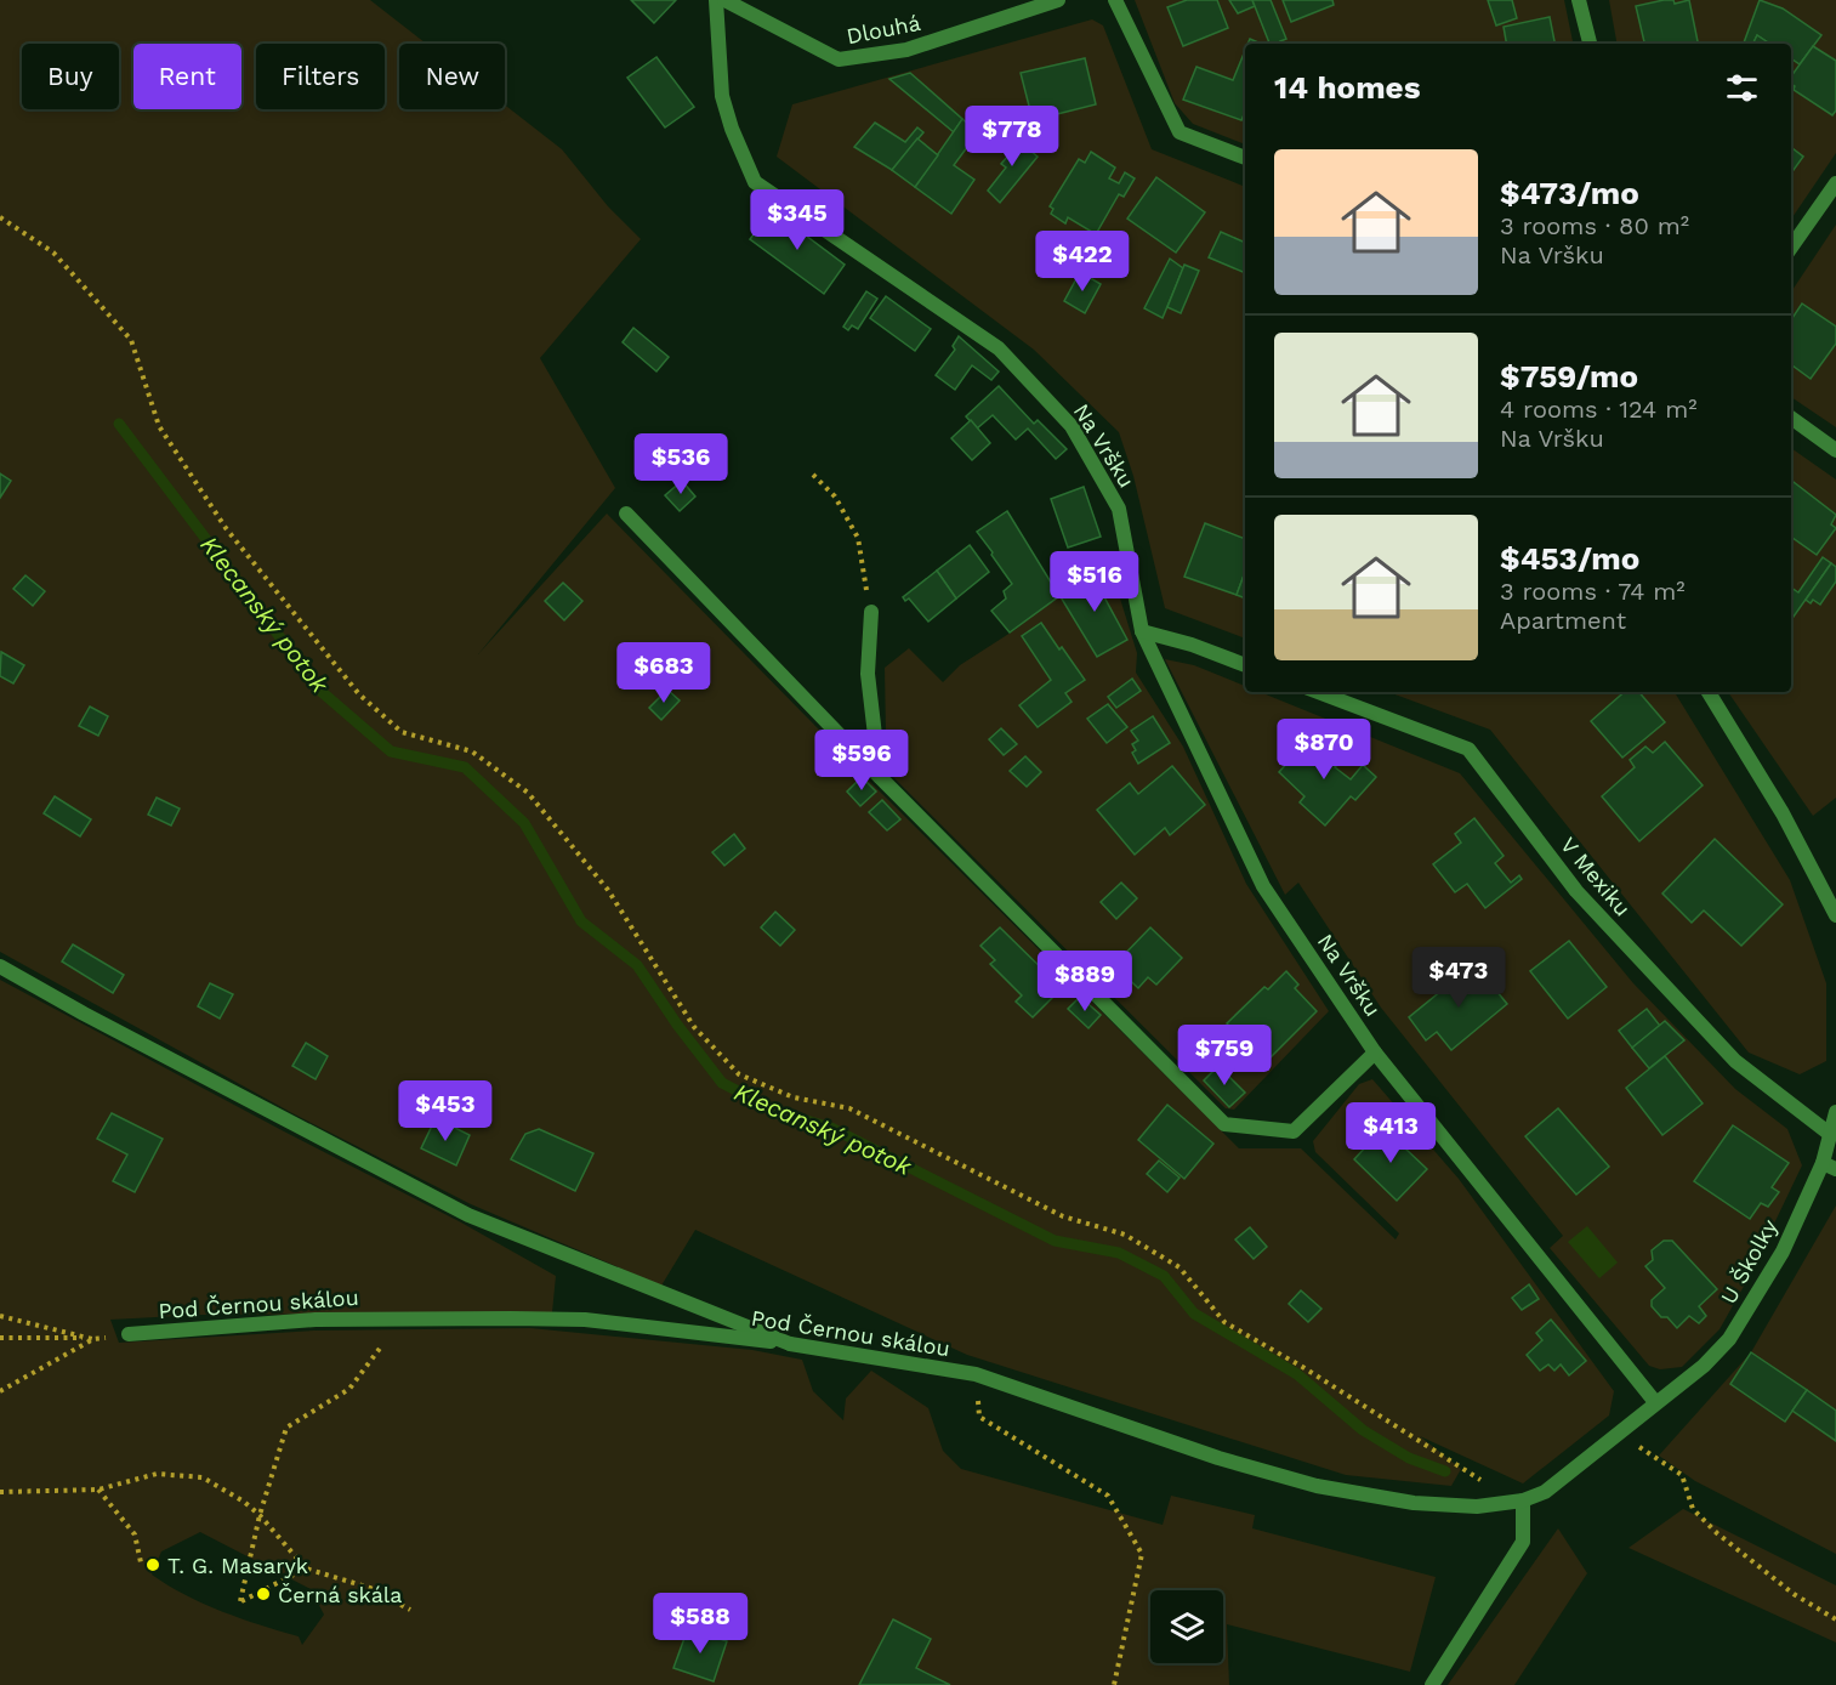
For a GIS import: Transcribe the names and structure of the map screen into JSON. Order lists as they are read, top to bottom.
{
  "streets": {
    "street": [
      "Dlouhá",
      "Na Vršku",
      "V Mexiku",
      "U Školky",
      "Pod Černou skálou"
    ]
  },
  "crossings": [
    ["Na Vršku", "U Školky"],
    ["Na Vršku", "Pod Černou skálou"],
    ["V Mexiku", "U Školky"],
    ["U Školky", "Pod Černou skálou"]
  ],
  "water": ["Klecanský potok"],
  "places": ["T. G. Masaryk", "Černá skála"],
  "page": {
    "chip": [
      "Buy",
      "Rent",
      "Filters",
      "New"
    ],
    "heading": "14 homes",
    "price": [
      "$778",
      "$345",
      "$422",
      "$536",
      "$516",
      "$683",
      "$870",
      "$596",
      "$473",
      "$889",
      "$759",
      "$453",
      "$413",
      "$588"
    ],
    "list": [
      {
        "name": "$473/mo",
        "note": "3 rooms · 80 m² · Na Vršku"
      },
      {
        "name": "$759/mo",
        "note": "4 rooms · 124 m² · Na Vršku"
      },
      {
        "name": "$453/mo",
        "note": "3 rooms · 74 m² · Apartment"
      }
    ]
  }
}
